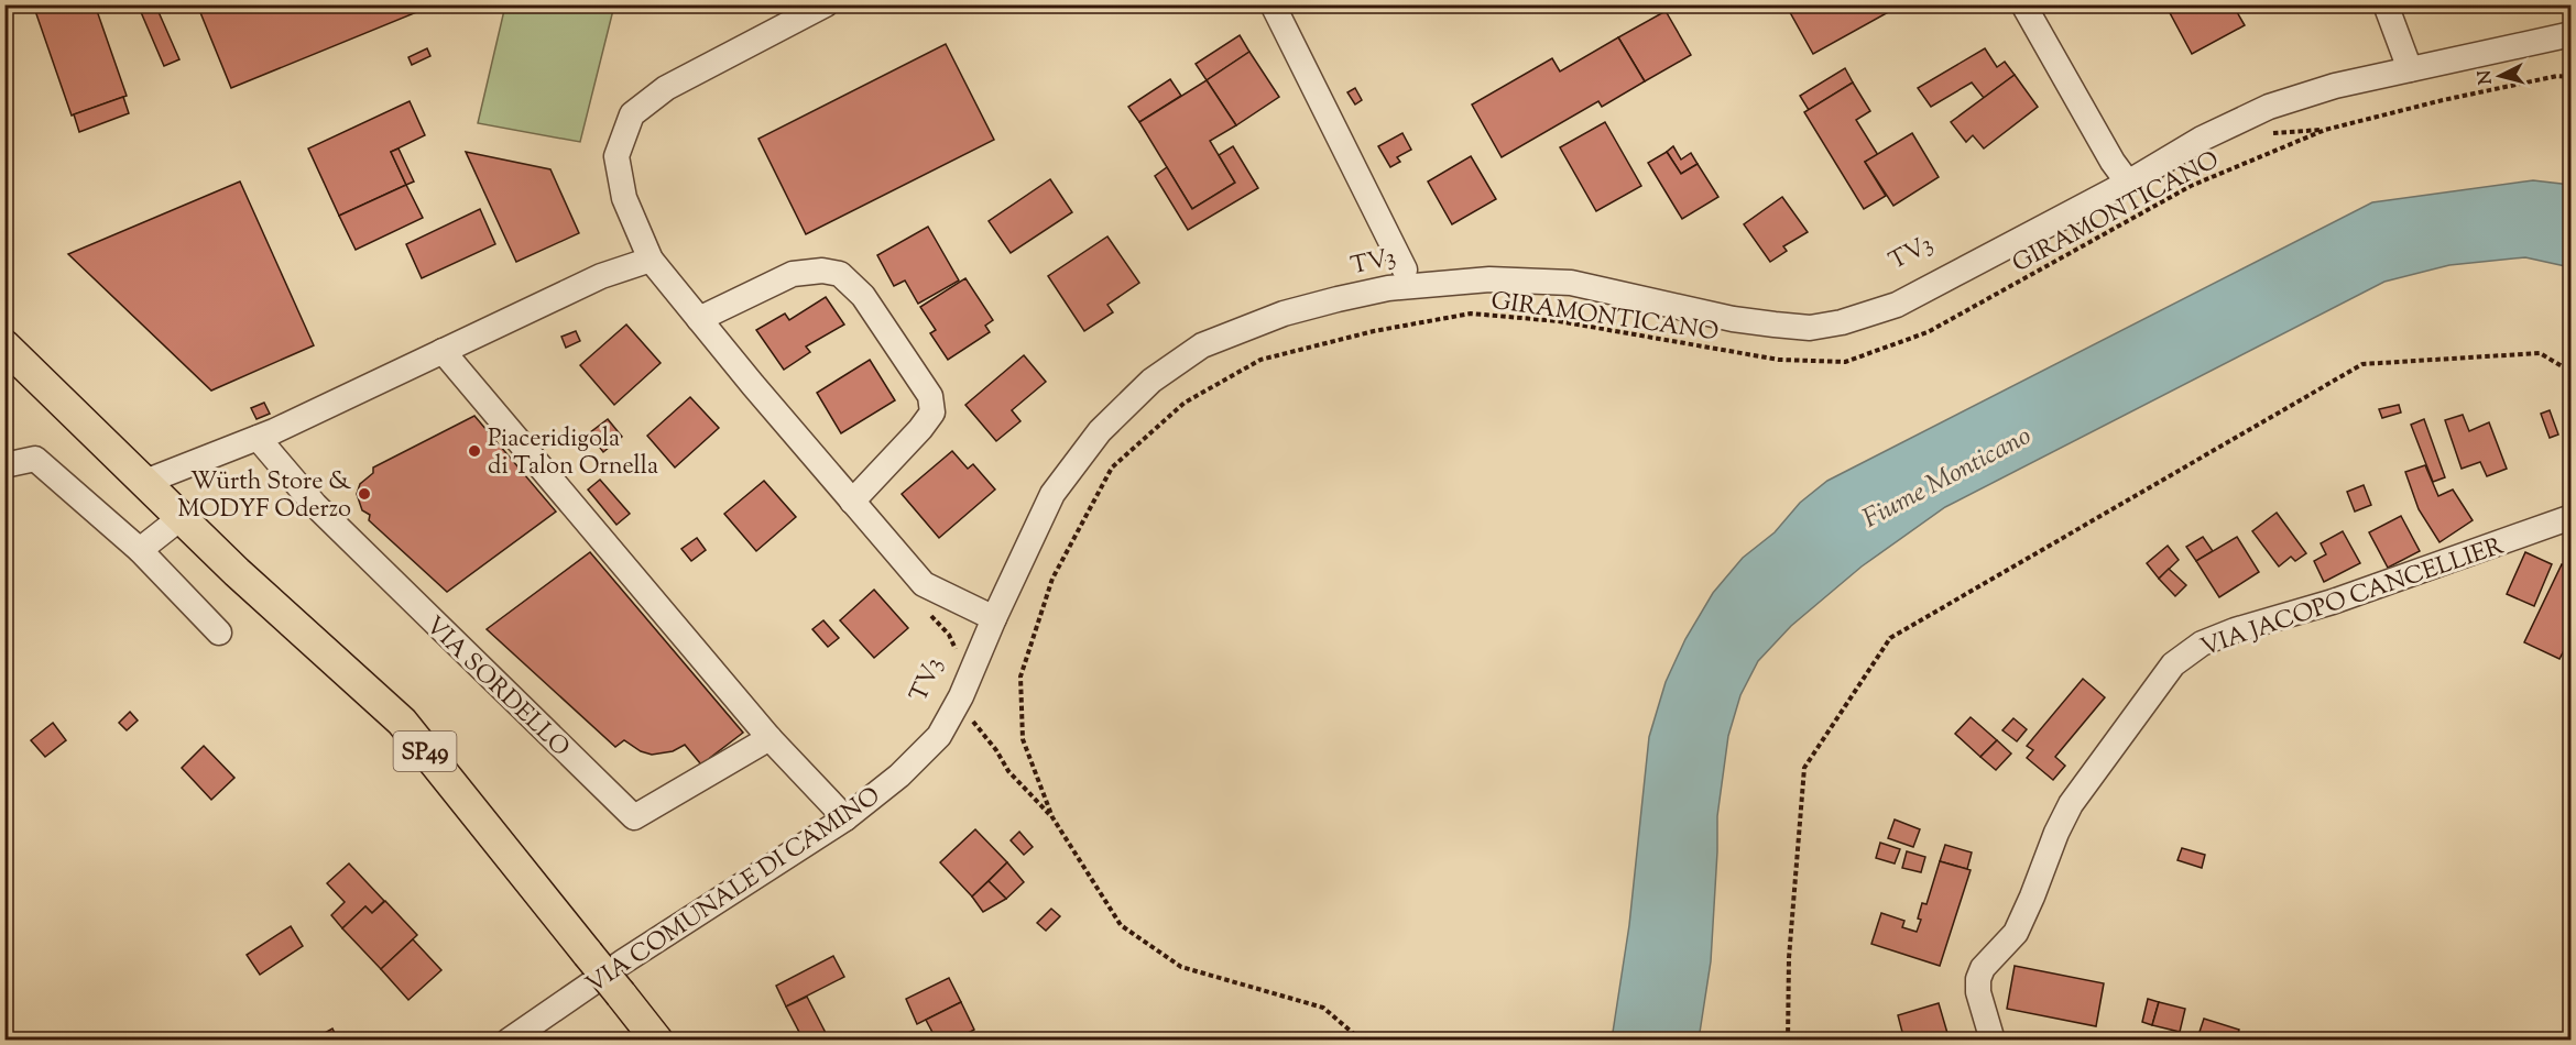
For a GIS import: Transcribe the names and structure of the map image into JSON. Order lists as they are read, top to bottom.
{
  "streets": {
    "main road": ["SP49"],
    "street": ["VIA JACOPO CANCELLIER", "VIA SORDELLO", "VIA COMUNALE DI CAMINO"],
    "path": ["GIRAMONTICANO", "TV3"]
  },
  "water": ["Fiume Monticano"],
  "places": ["Piaceridigola di Talon Ornella", "Würth Store & MODYF Oderzo"],
  "north": "left"
}
